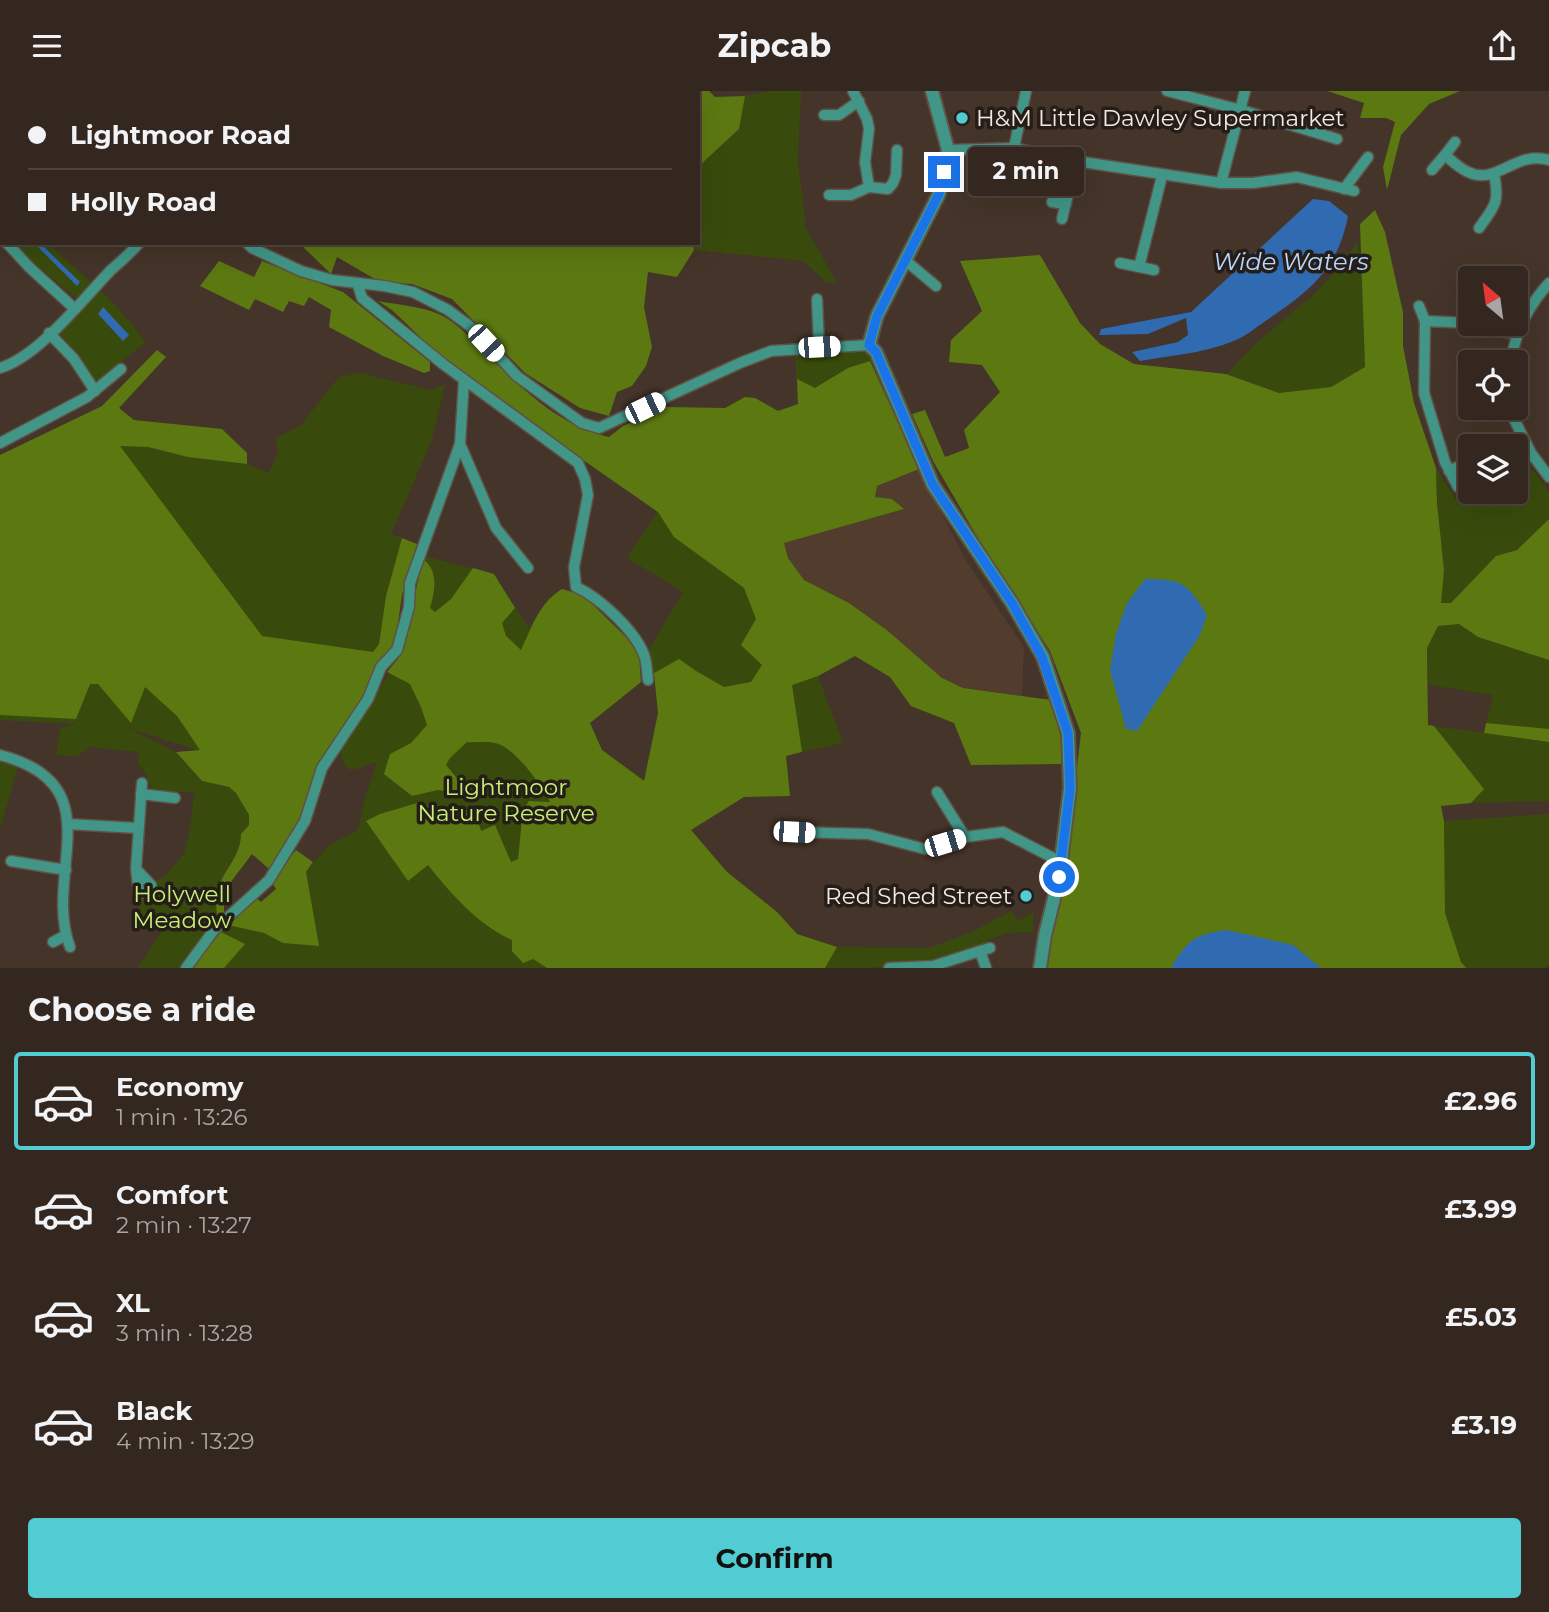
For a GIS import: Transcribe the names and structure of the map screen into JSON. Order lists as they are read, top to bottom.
{
  "water": ["Wide Waters"],
  "parks": ["Lightmoor Nature Reserve", "Holywell Meadow"],
  "places": ["H&M Little Dawley Supermarket", "Red Shed Street"],
  "north": "top left",
  "page": {
    "header": "Zipcab",
    "banner": ["Lightmoor Road", "Holly Road"],
    "bubble": "2 min",
    "heading": "Choose a ride",
    "list": [
      {
        "name": "Economy",
        "note": "1 min · 13:26",
        "value": "£2.96"
      },
      {
        "name": "Comfort",
        "note": "2 min · 13:27",
        "value": "£3.99"
      },
      {
        "name": "XL",
        "note": "3 min · 13:28",
        "value": "£5.03"
      },
      {
        "name": "Black",
        "note": "4 min · 13:29",
        "value": "£3.19"
      }
    ],
    "buttons": "Confirm"
  }
}
